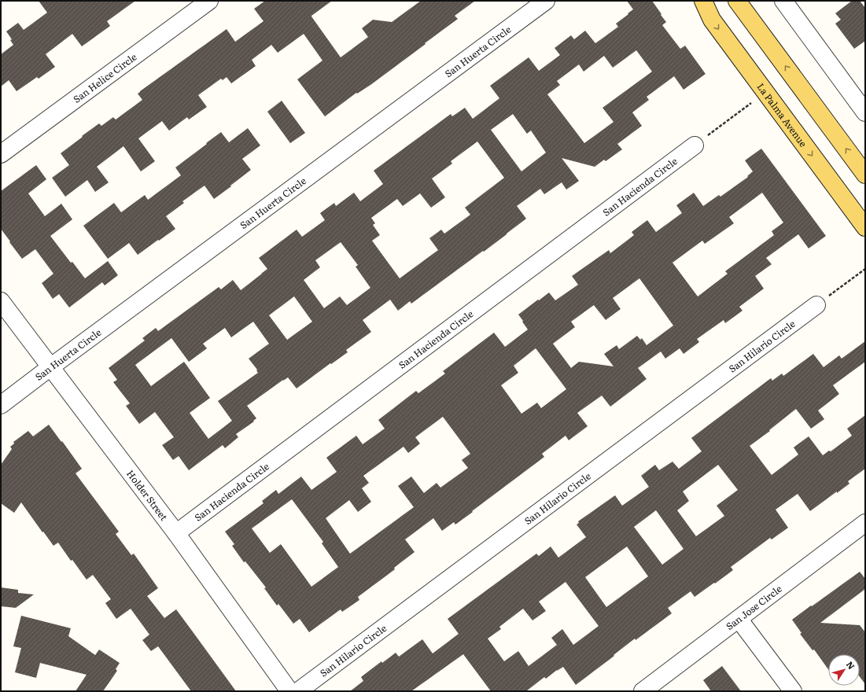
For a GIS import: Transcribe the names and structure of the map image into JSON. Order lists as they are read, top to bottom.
{
  "streets": {
    "main road": ["La Palma Avenue"],
    "street": [
      "San Huerta Circle",
      "San Helice Circle",
      "San Hacienda Circle",
      "San Hilario Circle",
      "Holder Street",
      "San Jose Circle"
    ]
  },
  "crossings": [
    ["San Huerta Circle", "Holder Street"],
    ["San Hacienda Circle", "Holder Street"]
  ],
  "north": "top right"
}
